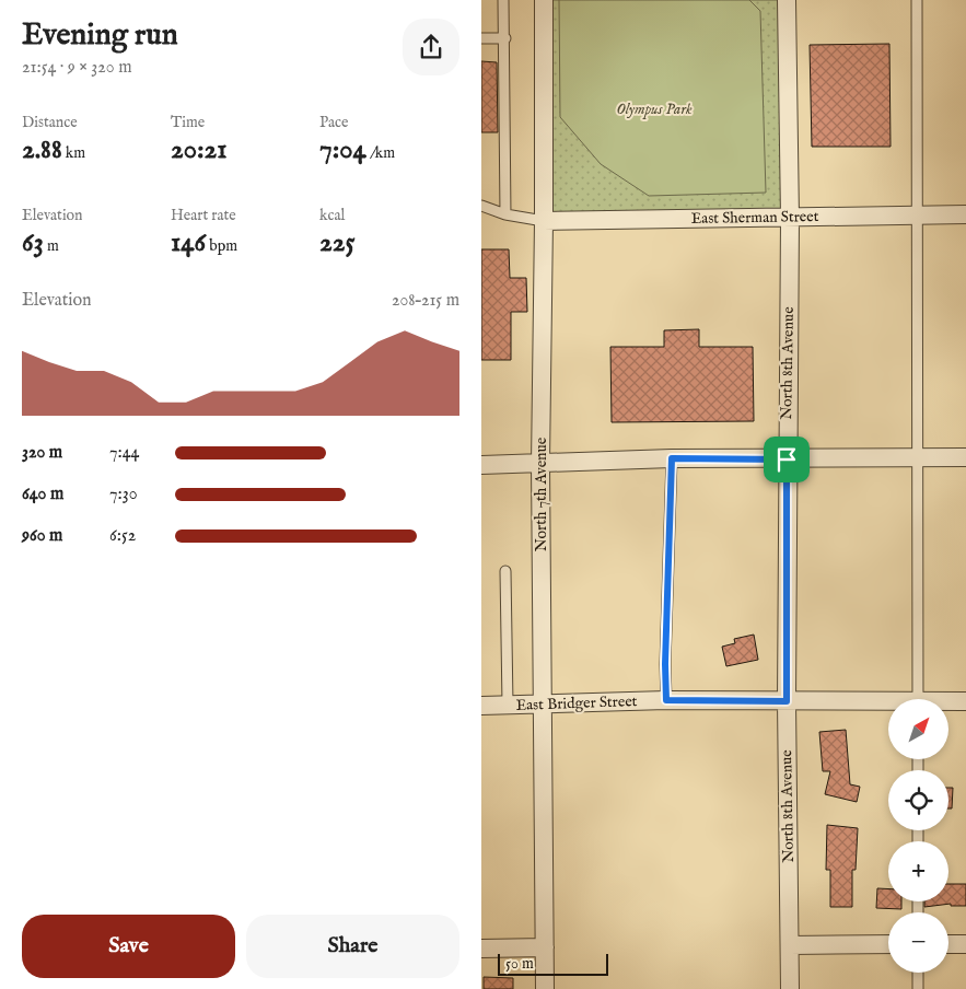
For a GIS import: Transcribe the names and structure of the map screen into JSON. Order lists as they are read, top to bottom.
{
  "streets": {
    "street": [
      "East Sherman Street",
      "North 8th Avenue",
      "North 7th Avenue",
      "East Bridger Street"
    ]
  },
  "crossings": [
    ["East Sherman Street", "North 8th Avenue"],
    ["East Sherman Street", "North 7th Avenue"],
    ["North 8th Avenue", "East Bridger Street"],
    ["North 7th Avenue", "East Bridger Street"]
  ],
  "parks": ["Olympus Park"],
  "scale_bar": "50 m",
  "north": "top right",
  "page": {
    "heading": ["Evening run", "21:54 · 9 × 320 m"],
    "stats": [
      ["Distance", "2.88 km"],
      ["Time", "20:21"],
      ["Pace", "7:04 /km"],
      ["Elevation", "63 m"],
      ["Heart rate", "146 bpm"],
      ["kcal", "225"]
    ],
    "chart": ["Elevation", "208–215 m"],
    "list": [
      {
        "name": "320 m",
        "note": "7:44"
      },
      {
        "name": "640 m",
        "note": "7:30"
      },
      {
        "name": "960 m",
        "note": "6:52"
      }
    ],
    "map_buttons": ["+", "−"],
    "buttons": ["Save", "Share"],
    "scale": "50 m"
  }
}
